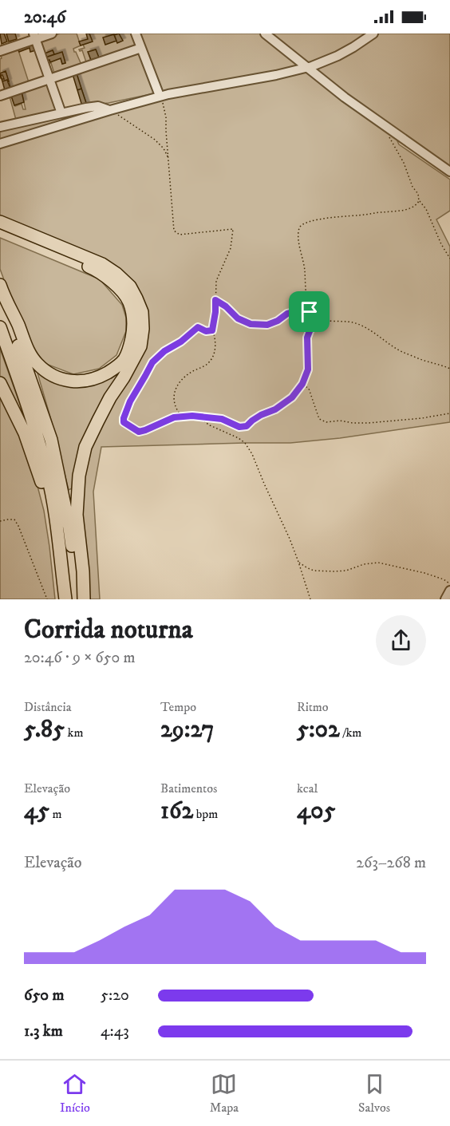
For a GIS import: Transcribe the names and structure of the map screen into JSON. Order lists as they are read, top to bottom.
{
  "page": {
    "status": "20:46",
    "heading": ["Corrida noturna", "20:46 · 9 × 650 m"],
    "stats": [
      ["Distância", "5.85 km"],
      ["Tempo", "29:27"],
      ["Ritmo", "5:02 /km"],
      ["Elevação", "45 m"],
      ["Batimentos", "162 bpm"],
      ["kcal", "405"]
    ],
    "chart": ["Elevação", "263–268 m"],
    "list": [
      {
        "name": "650 m",
        "note": "5:20"
      },
      {
        "name": "1.3 km",
        "note": "4:43"
      }
    ],
    "tabs": ["Início", "Mapa", "Salvos"]
  }
}
